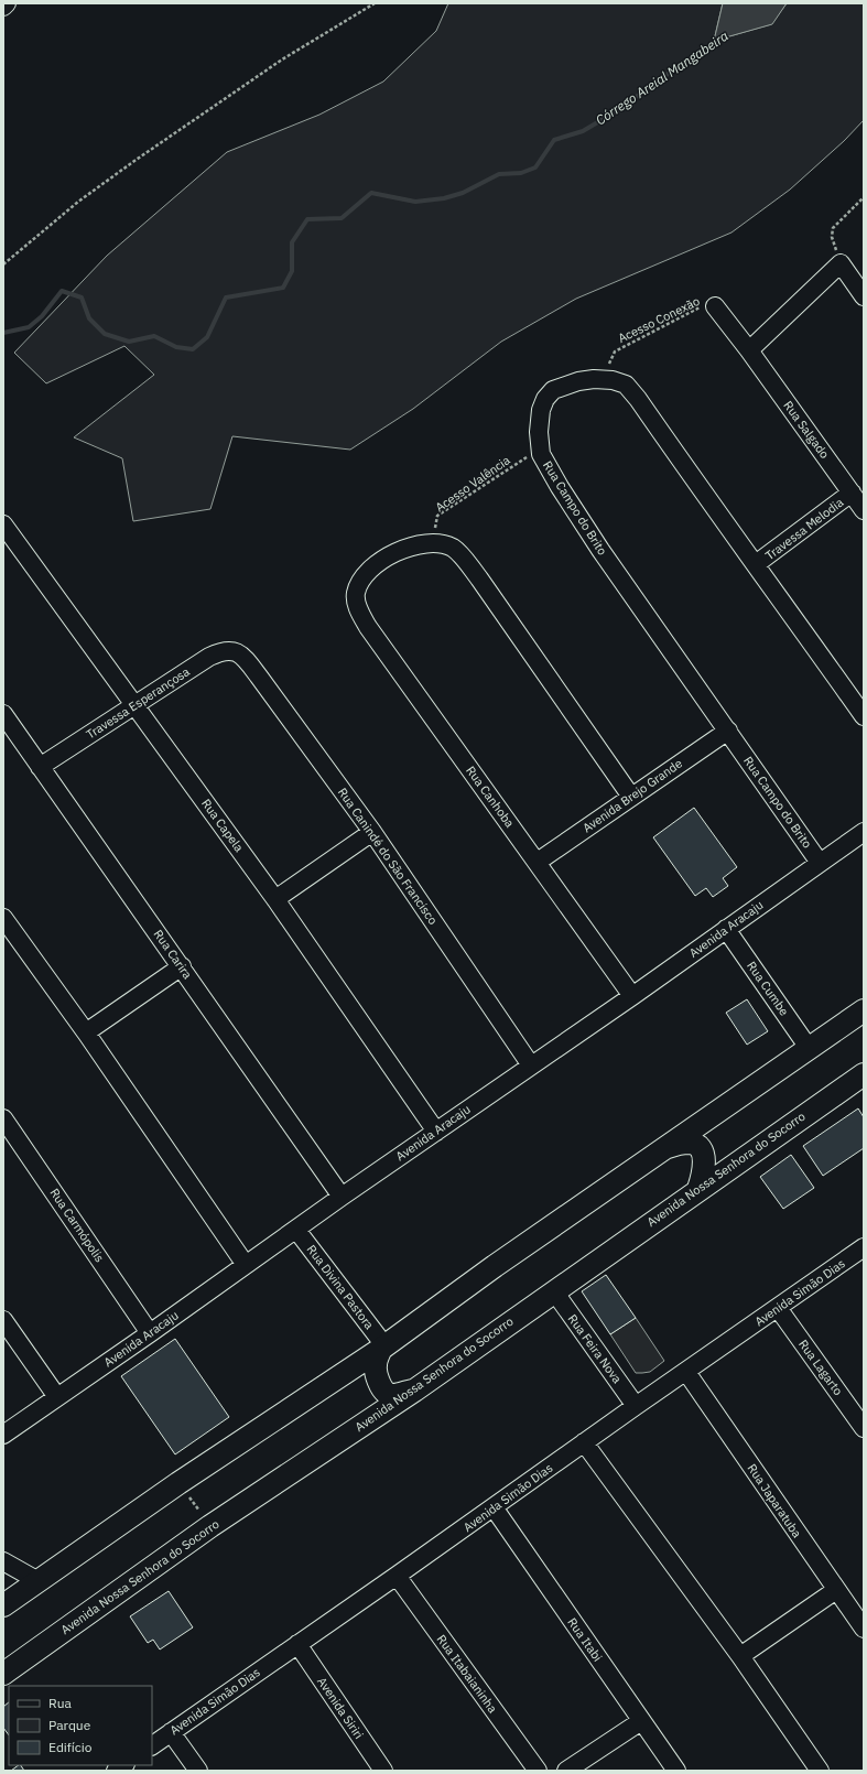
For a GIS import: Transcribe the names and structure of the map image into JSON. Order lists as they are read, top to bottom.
{
  "streets": {
    "main road": ["Avenida Nossa Senhora do Socorro"],
    "street": [
      "Rua Salgado",
      "Rua Campo do Brito",
      "Travessa Melodia",
      "Travessa Esperançosa",
      "Avenida Brejo Grande",
      "Rua Canhoba",
      "Rua Capela",
      "Rua Canindé do São Francisco",
      "Avenida Aracaju",
      "Rua Carira",
      "Rua Cumbe",
      "Rua Carmópolis",
      "Rua Divina Pastora",
      "Avenida Simão Dias",
      "Rua Feira Nova",
      "Rua Lagarto",
      "Rua Japaratuba",
      "Rua Itabi",
      "Rua Itabaianinha",
      "Avenida Siriri"
    ],
    "path": ["Acesso Conexão", "Acesso Valência"]
  },
  "crossings": [
    ["Acesso Conexão", "Rua Salgado"],
    ["Acesso Conexão", "Rua Campo do Brito"],
    ["Rua Salgado", "Travessa Melodia"],
    ["Acesso Valência", "Rua Campo do Brito"],
    ["Acesso Valência", "Rua Canhoba"],
    ["Rua Campo do Brito", "Travessa Melodia"],
    ["Rua Campo do Brito", "Avenida Brejo Grande"],
    ["Rua Campo do Brito", "Avenida Aracaju"],
    ["Travessa Esperançosa", "Rua Capela"],
    ["Travessa Esperançosa", "Rua Canindé do São Francisco"],
    ["Travessa Esperançosa", "Rua Carira"],
    ["Avenida Brejo Grande", "Rua Canhoba"],
    ["Rua Canhoba", "Avenida Aracaju"],
    ["Rua Capela", "Avenida Aracaju"],
    ["Rua Canindé do São Francisco", "Avenida Aracaju"],
    ["Avenida Aracaju", "Rua Carira"],
    ["Avenida Aracaju", "Rua Cumbe"],
    ["Avenida Aracaju", "Rua Carmópolis"],
    ["Avenida Aracaju", "Rua Divina Pastora"],
    ["Avenida Nossa Senhora do Socorro", "Rua Feira Nova"],
    ["Avenida Simão Dias", "Rua Feira Nova"],
    ["Avenida Simão Dias", "Rua Lagarto"],
    ["Avenida Simão Dias", "Rua Japaratuba"],
    ["Avenida Simão Dias", "Rua Itabi"],
    ["Avenida Simão Dias", "Rua Itabaianinha"],
    ["Avenida Simão Dias", "Avenida Siriri"]
  ],
  "water": ["Córrego Areial Mangabeira"],
  "legend": ["Rua", "Parque", "Edifício"]
}
